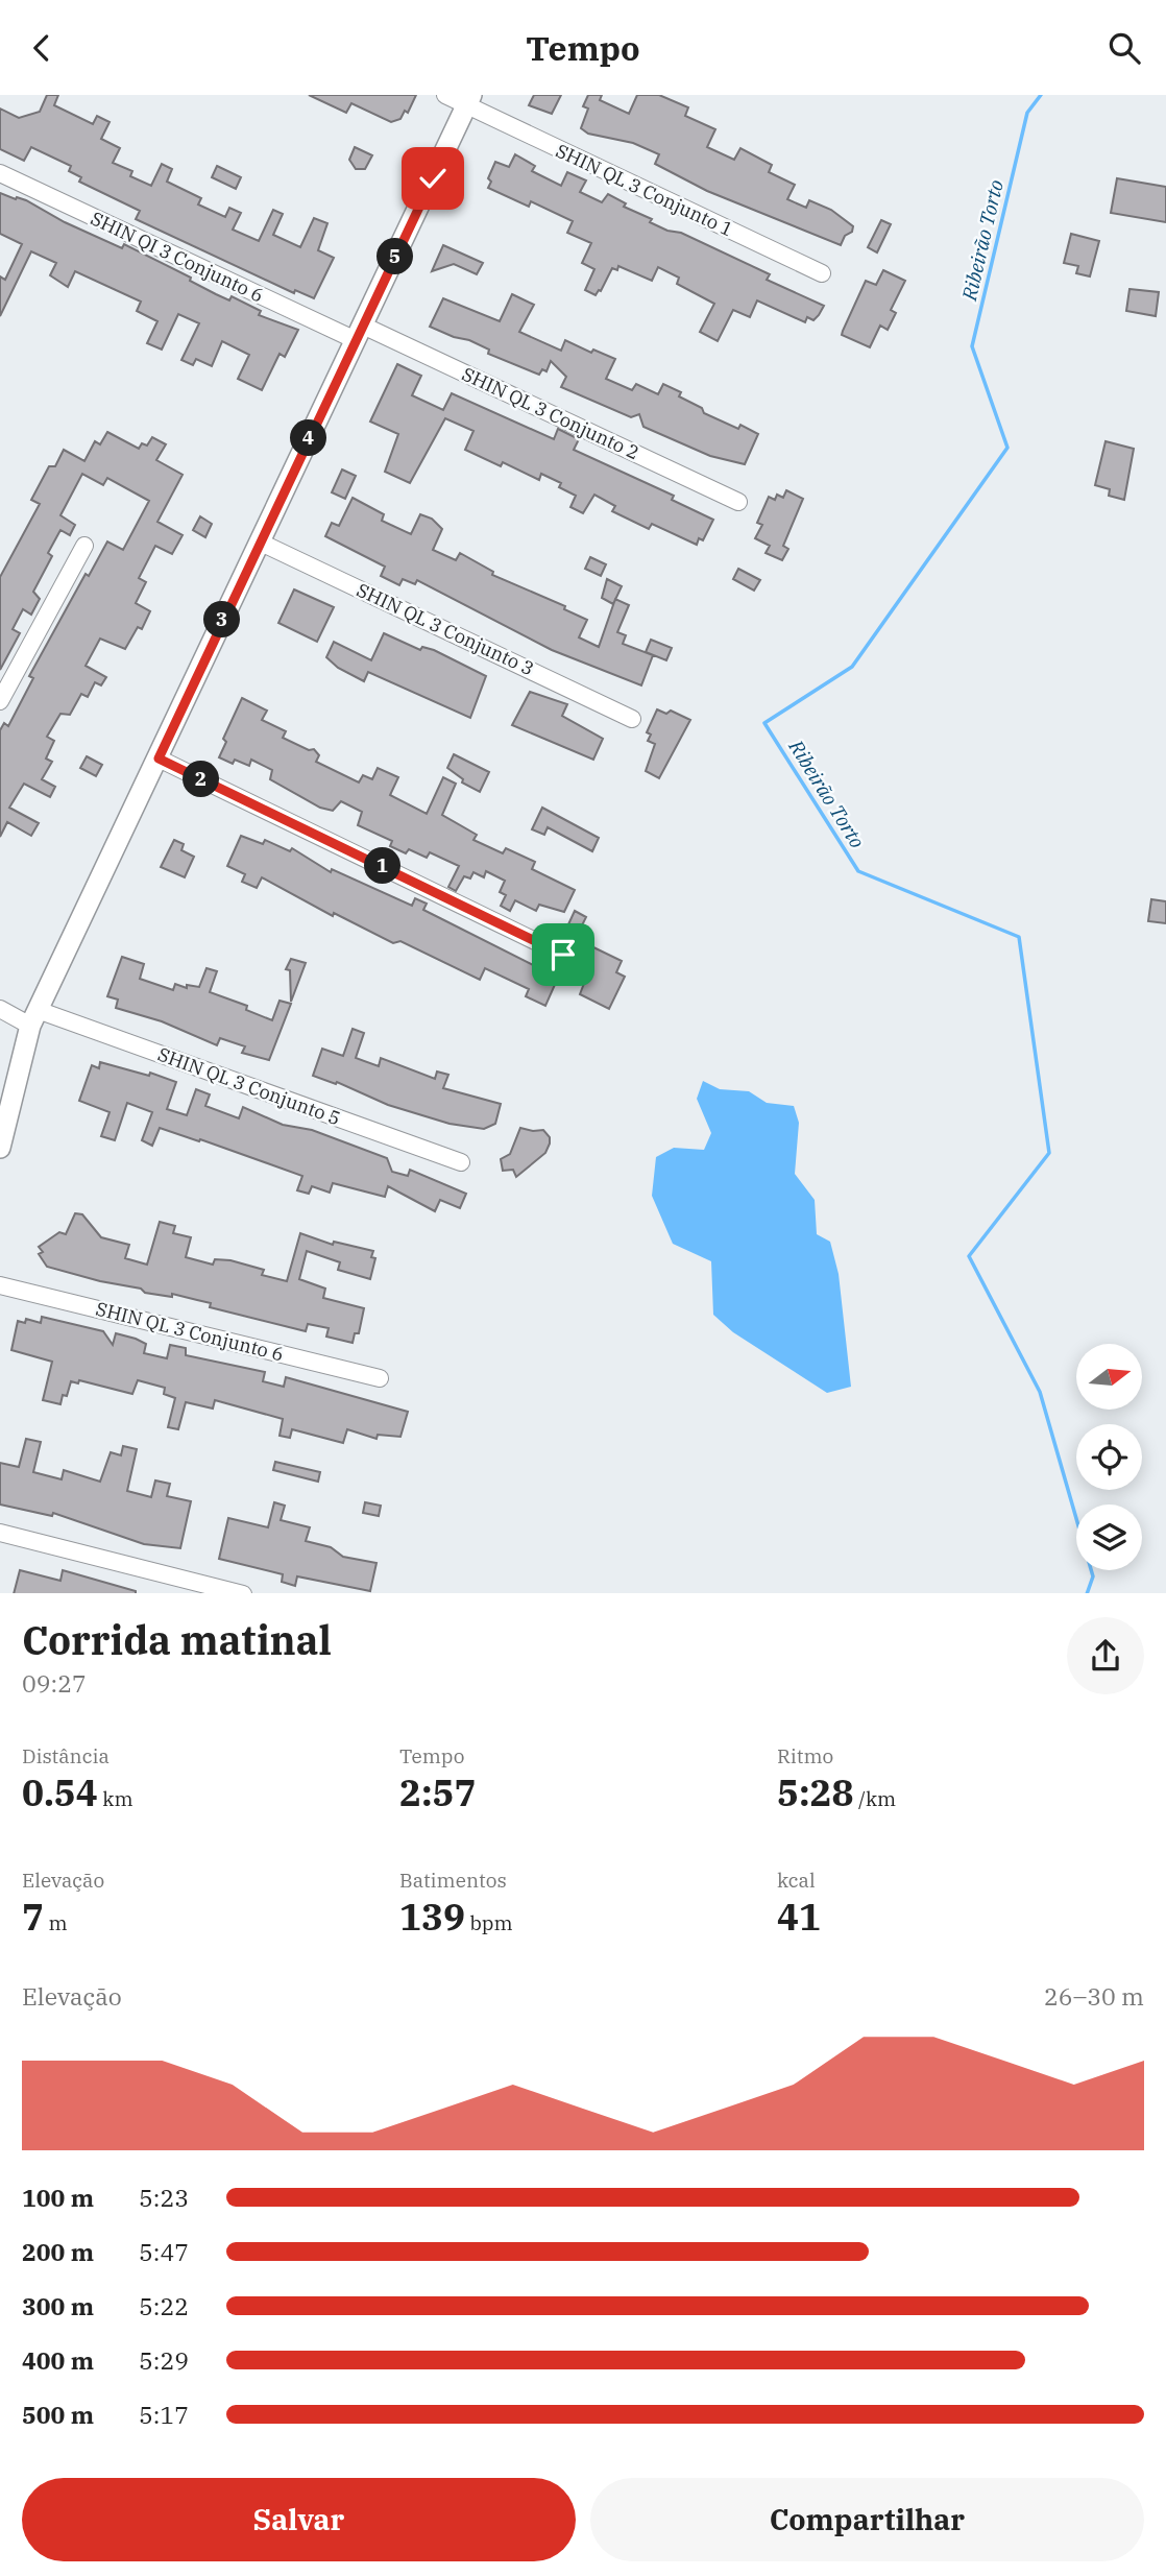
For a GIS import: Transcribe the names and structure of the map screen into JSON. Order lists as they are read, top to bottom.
{
  "streets": {
    "street": [
      "SHIN QL 3 Conjunto 1",
      "SHIN QI 3 Conjunto 6",
      "SHIN QL 3 Conjunto 2",
      "SHIN QL 3 Conjunto 3",
      "SHIN QL 3 Conjunto 5",
      "SHIN QL 3 Conjunto 6"
    ]
  },
  "crossings": [
    ["SHIN QI 3 Conjunto 6", "SHIN QL 3 Conjunto 2"]
  ],
  "water": ["Ribeirão Torto"],
  "north": "right",
  "page": {
    "header": "Tempo",
    "pins": [
      "5",
      "4",
      "3",
      "2",
      "1"
    ],
    "heading": ["Corrida matinal", "09:27"],
    "stats": [
      ["Distância", "0.54 km"],
      ["Tempo", "2:57"],
      ["Ritmo", "5:28 /km"],
      ["Elevação", "7 m"],
      ["Batimentos", "139 bpm"],
      ["kcal", "41"]
    ],
    "chart": ["Elevação", "26–30 m"],
    "list": [
      {
        "name": "100 m",
        "note": "5:23"
      },
      {
        "name": "200 m",
        "note": "5:47"
      },
      {
        "name": "300 m",
        "note": "5:22"
      },
      {
        "name": "400 m",
        "note": "5:29"
      },
      {
        "name": "500 m",
        "note": "5:17"
      }
    ],
    "buttons": ["Salvar", "Compartilhar"]
  }
}
